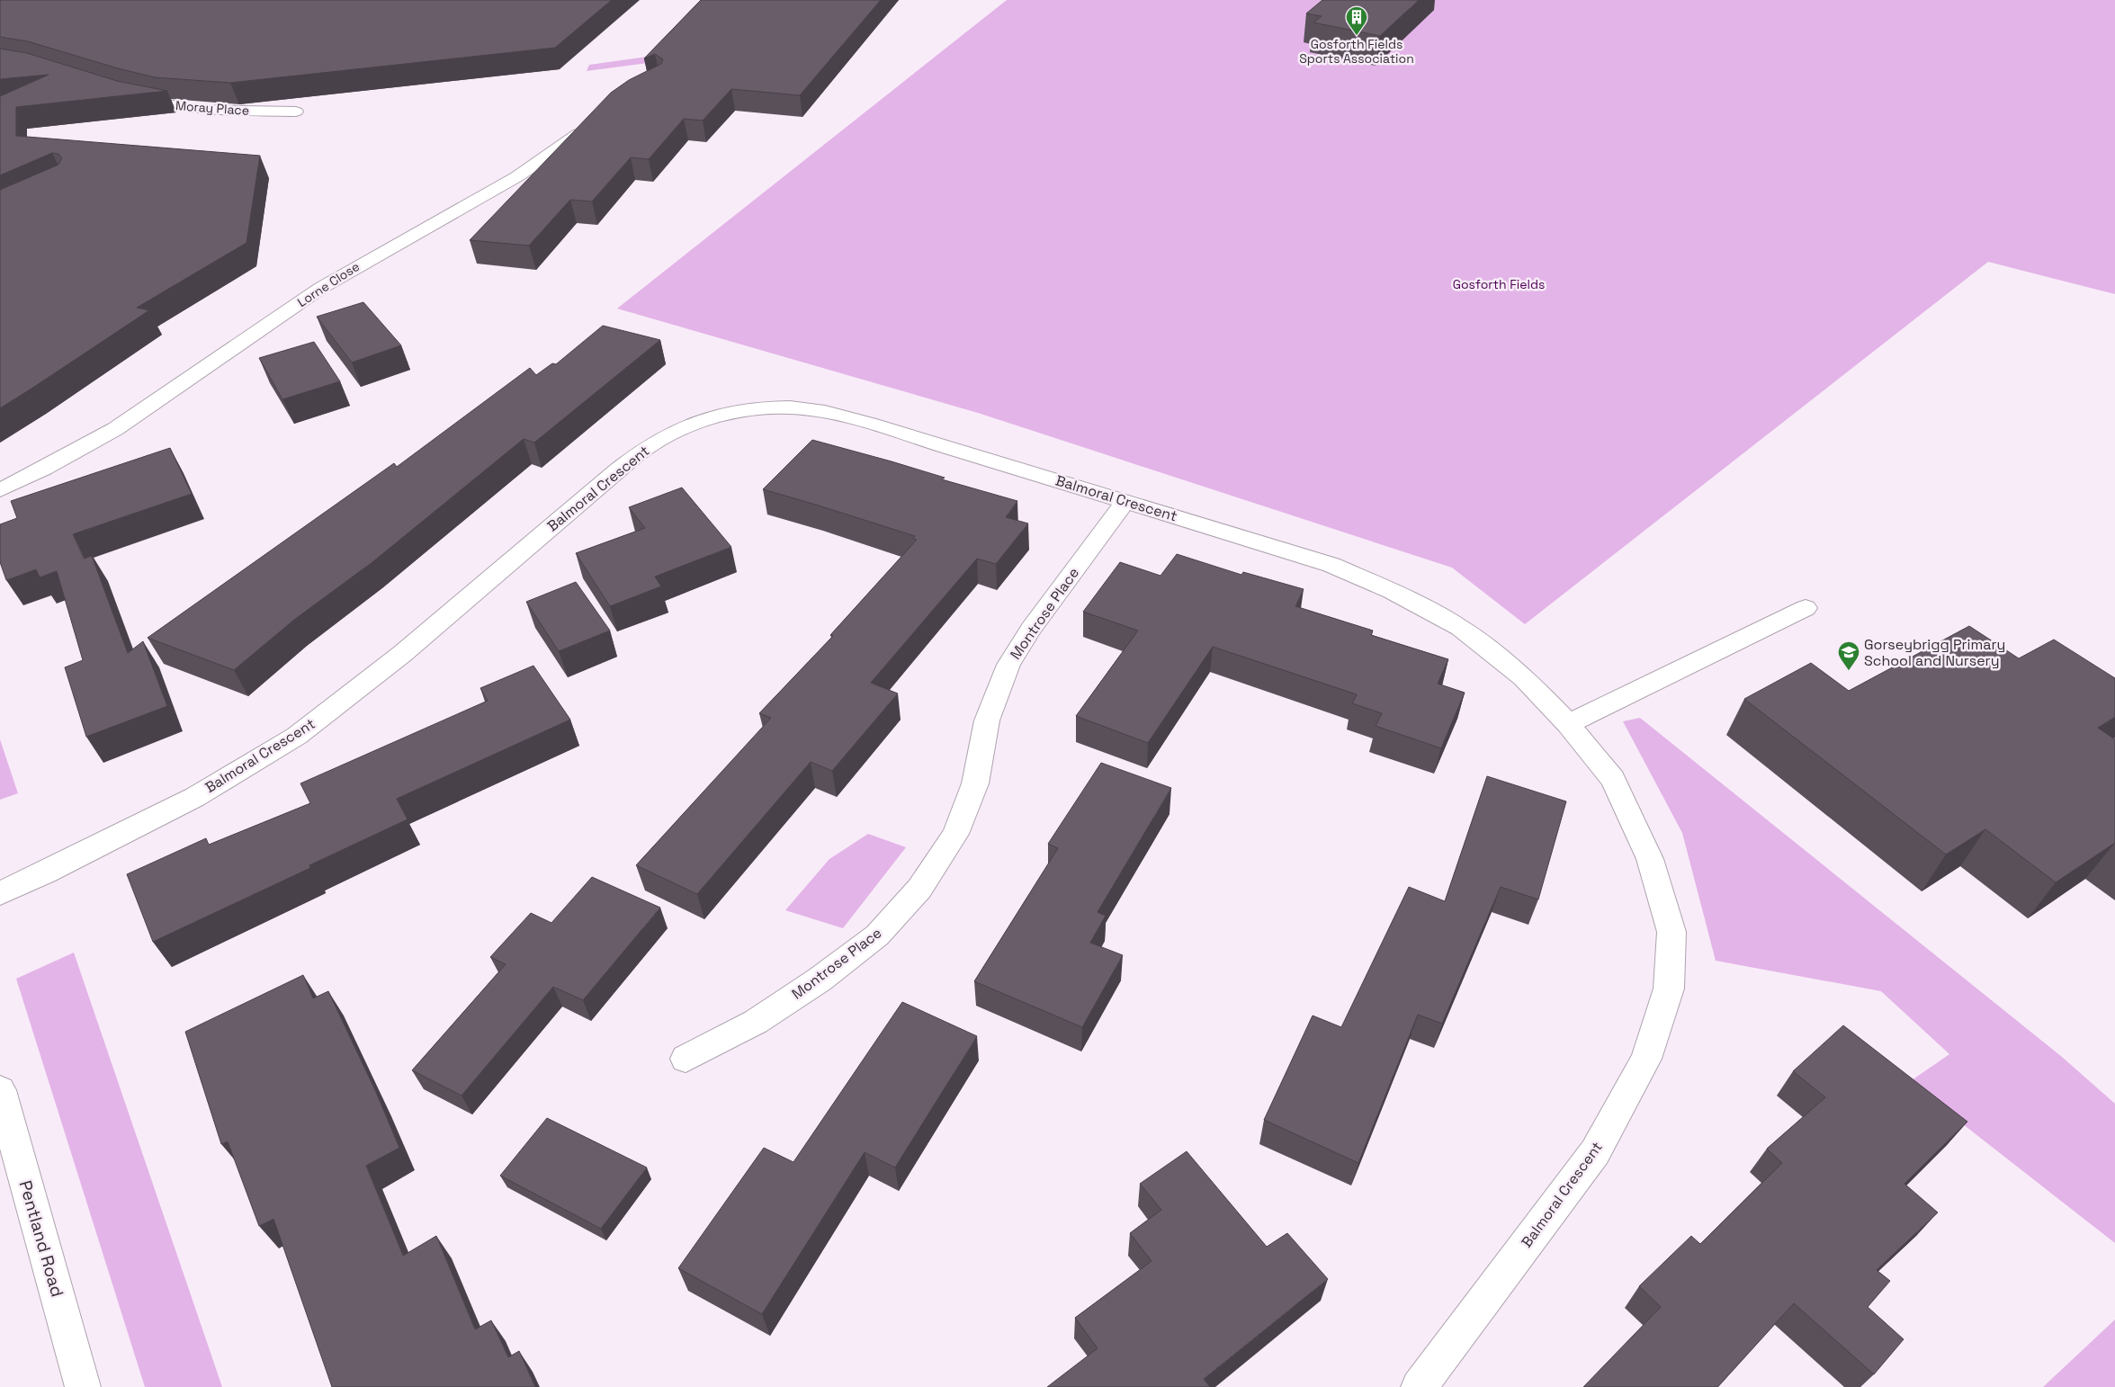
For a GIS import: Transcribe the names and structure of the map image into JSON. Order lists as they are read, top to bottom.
{
  "streets": {
    "street": [
      "Moray Place",
      "Lorne Close",
      "Balmoral Crescent",
      "Montrose Place",
      "Pentland Road"
    ]
  },
  "crossings": [
    ["Balmoral Crescent", "Montrose Place"]
  ],
  "parks": ["Gosforth Fields"],
  "places": {
    "building": ["Gosforth Fields Sports Association"],
    "school or university": ["Gorseybrigg Primary School and Nursery"]
  }
}
